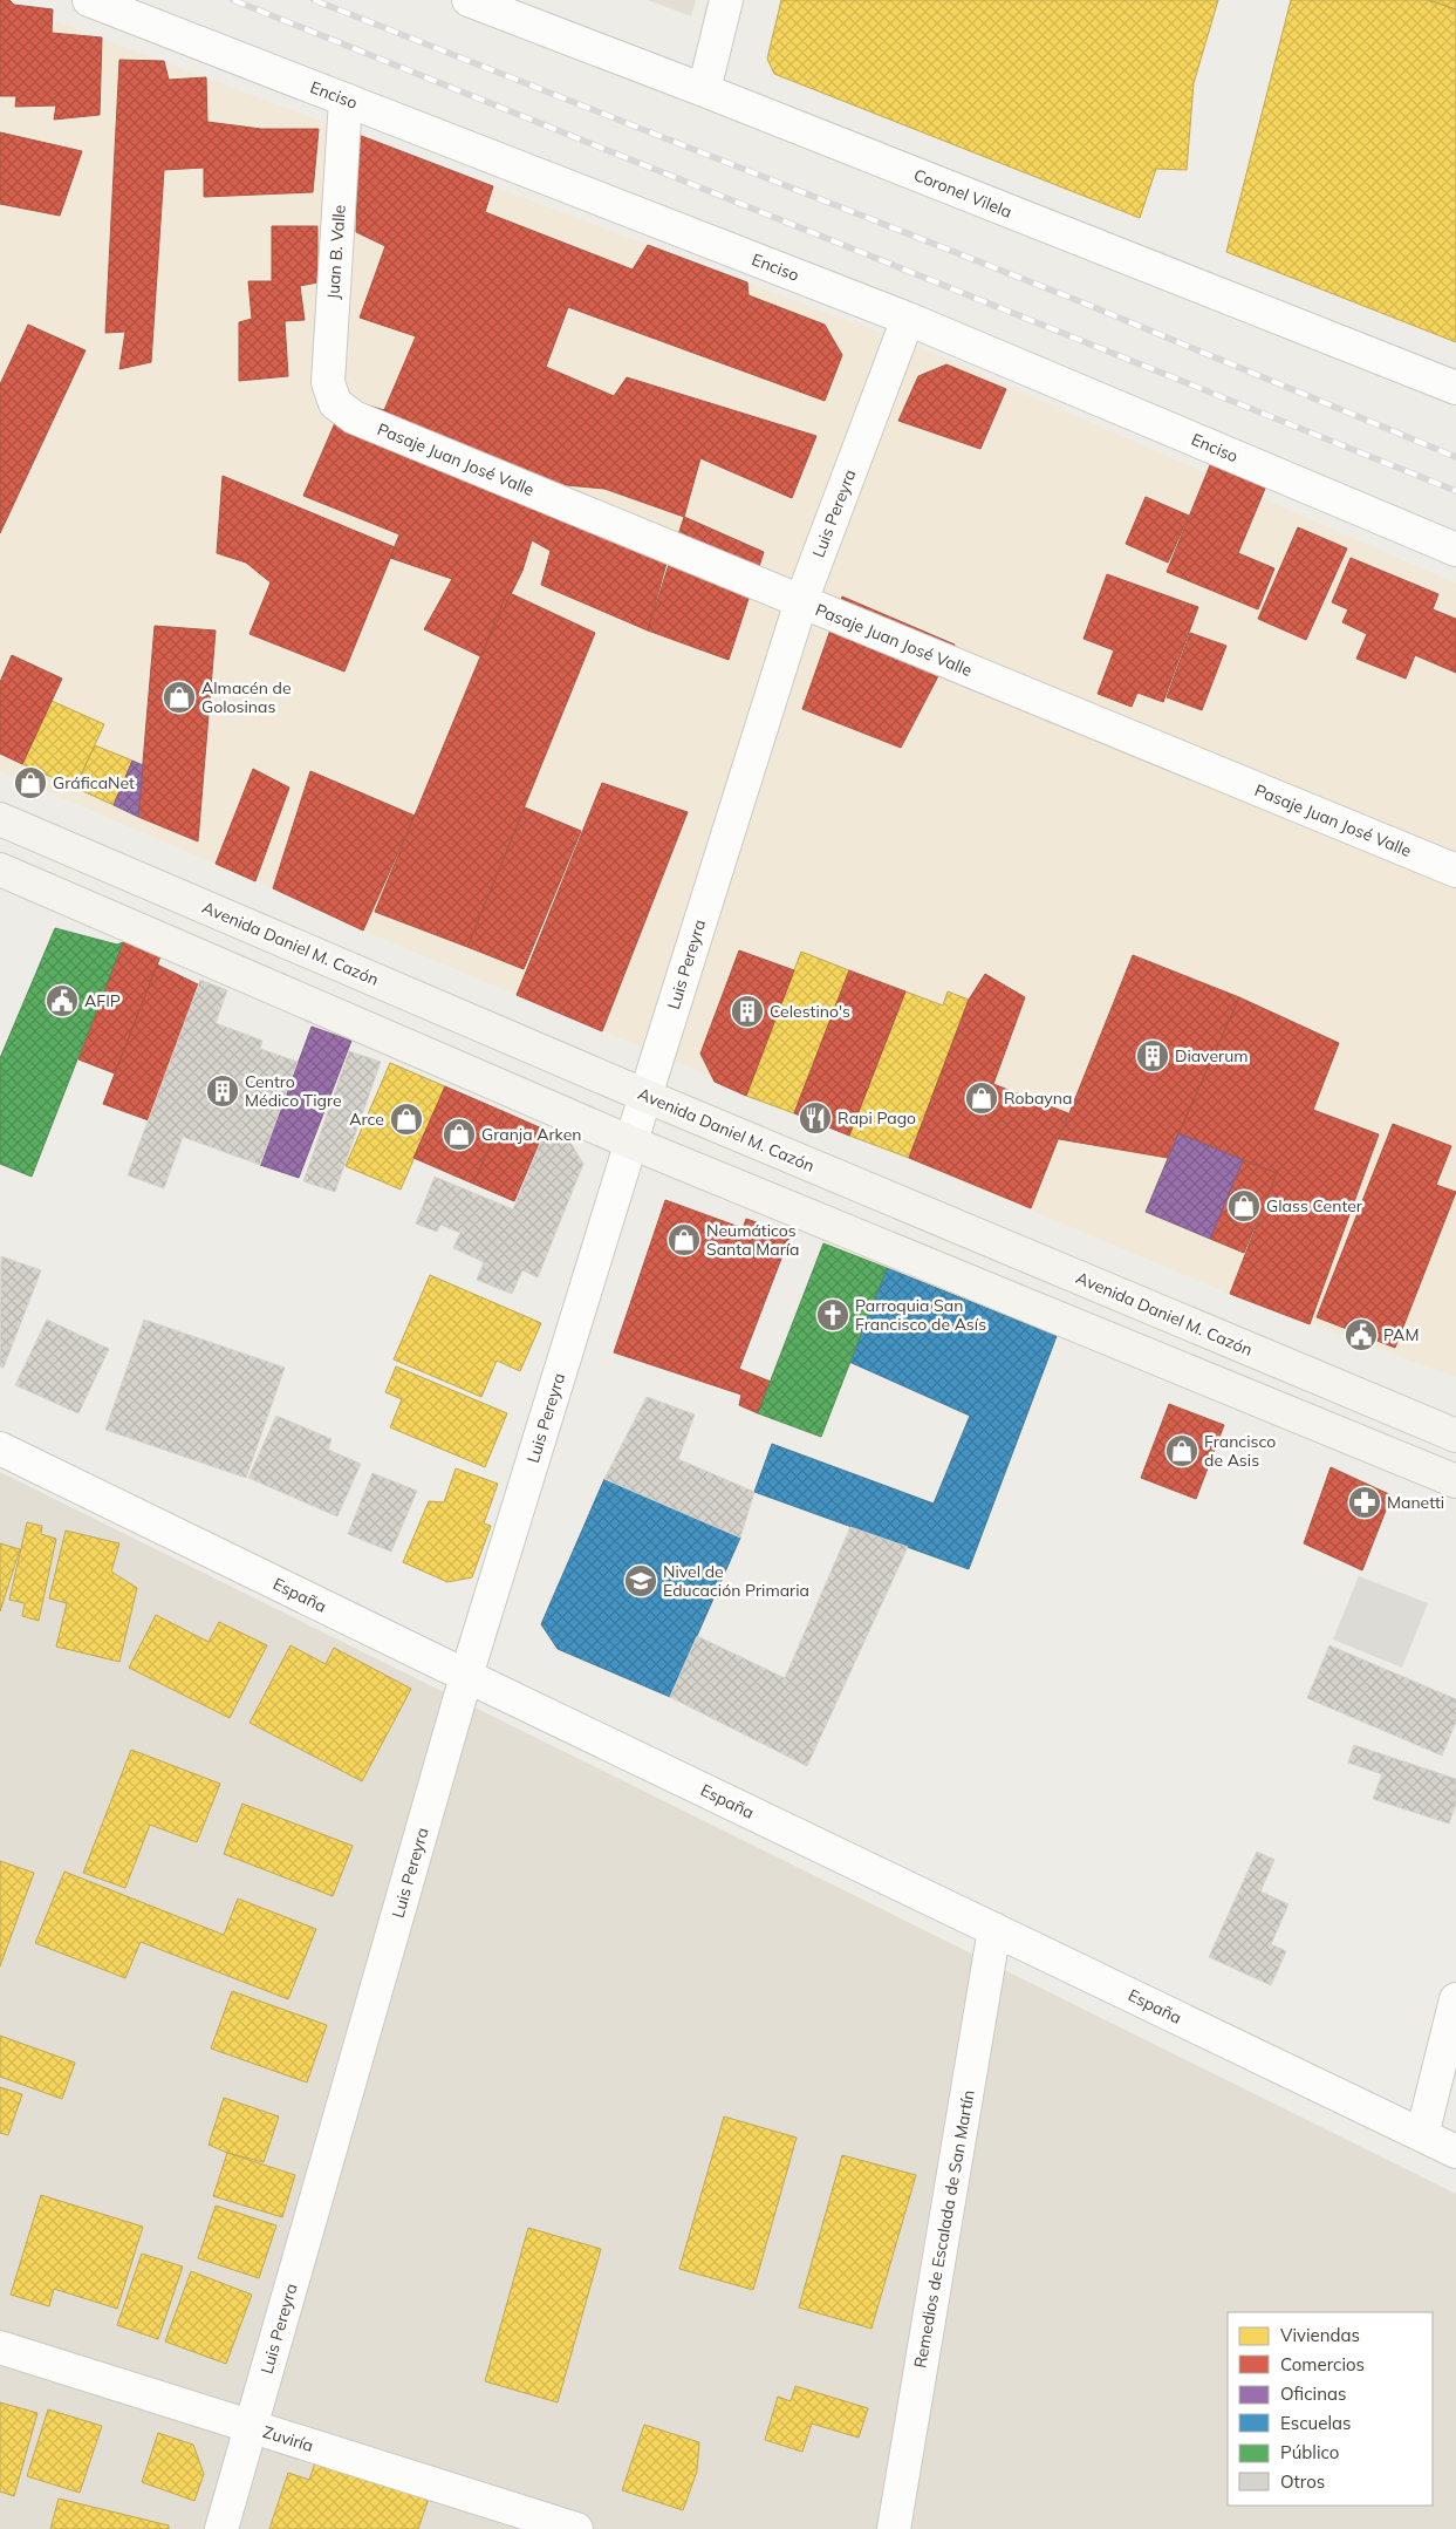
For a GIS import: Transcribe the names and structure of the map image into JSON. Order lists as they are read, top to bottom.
{
  "streets": {
    "main road": ["Avenida Daniel M. Cazón"],
    "street": [
      "Enciso",
      "Coronel Vilela",
      "Juan B. Valle",
      "Pasaje Juan José Valle",
      "Luis Pereyra",
      "España",
      "Remedios de Escalada de San Martín",
      "Zuviría"
    ]
  },
  "crossings": [
    ["Enciso", "Juan B. Valle"],
    ["Enciso", "Luis Pereyra"],
    ["Juan B. Valle", "Pasaje Juan José Valle"],
    ["Pasaje Juan José Valle", "Luis Pereyra"],
    ["Luis Pereyra", "Avenida Daniel M. Cazón"],
    ["Luis Pereyra", "España"],
    ["Luis Pereyra", "Zuviría"],
    ["España", "Remedios de Escalada de San Martín"]
  ],
  "places": {
    "shop": [
      "Almacén de Golosinas",
      "GráficaNet",
      "Robayna",
      "Arce",
      "Granja Arken",
      "Glass Center",
      "Neumáticos Santa María",
      "Francisco de Asis"
    ],
    "public building": ["AFIP", "PAM"],
    "building": ["Celestino's", "Diaverum", "Centro Médico Tigre"],
    "restaurant": ["Rapi Pago"],
    "church": ["Parroquia San Francisco de Asís"],
    "pharmacy": ["Manetti"],
    "school or university": ["Nivel de Educación Primaria"]
  },
  "legend": [
    "Viviendas",
    "Comercios",
    "Oficinas",
    "Escuelas",
    "Público",
    "Otros"
  ]
}
